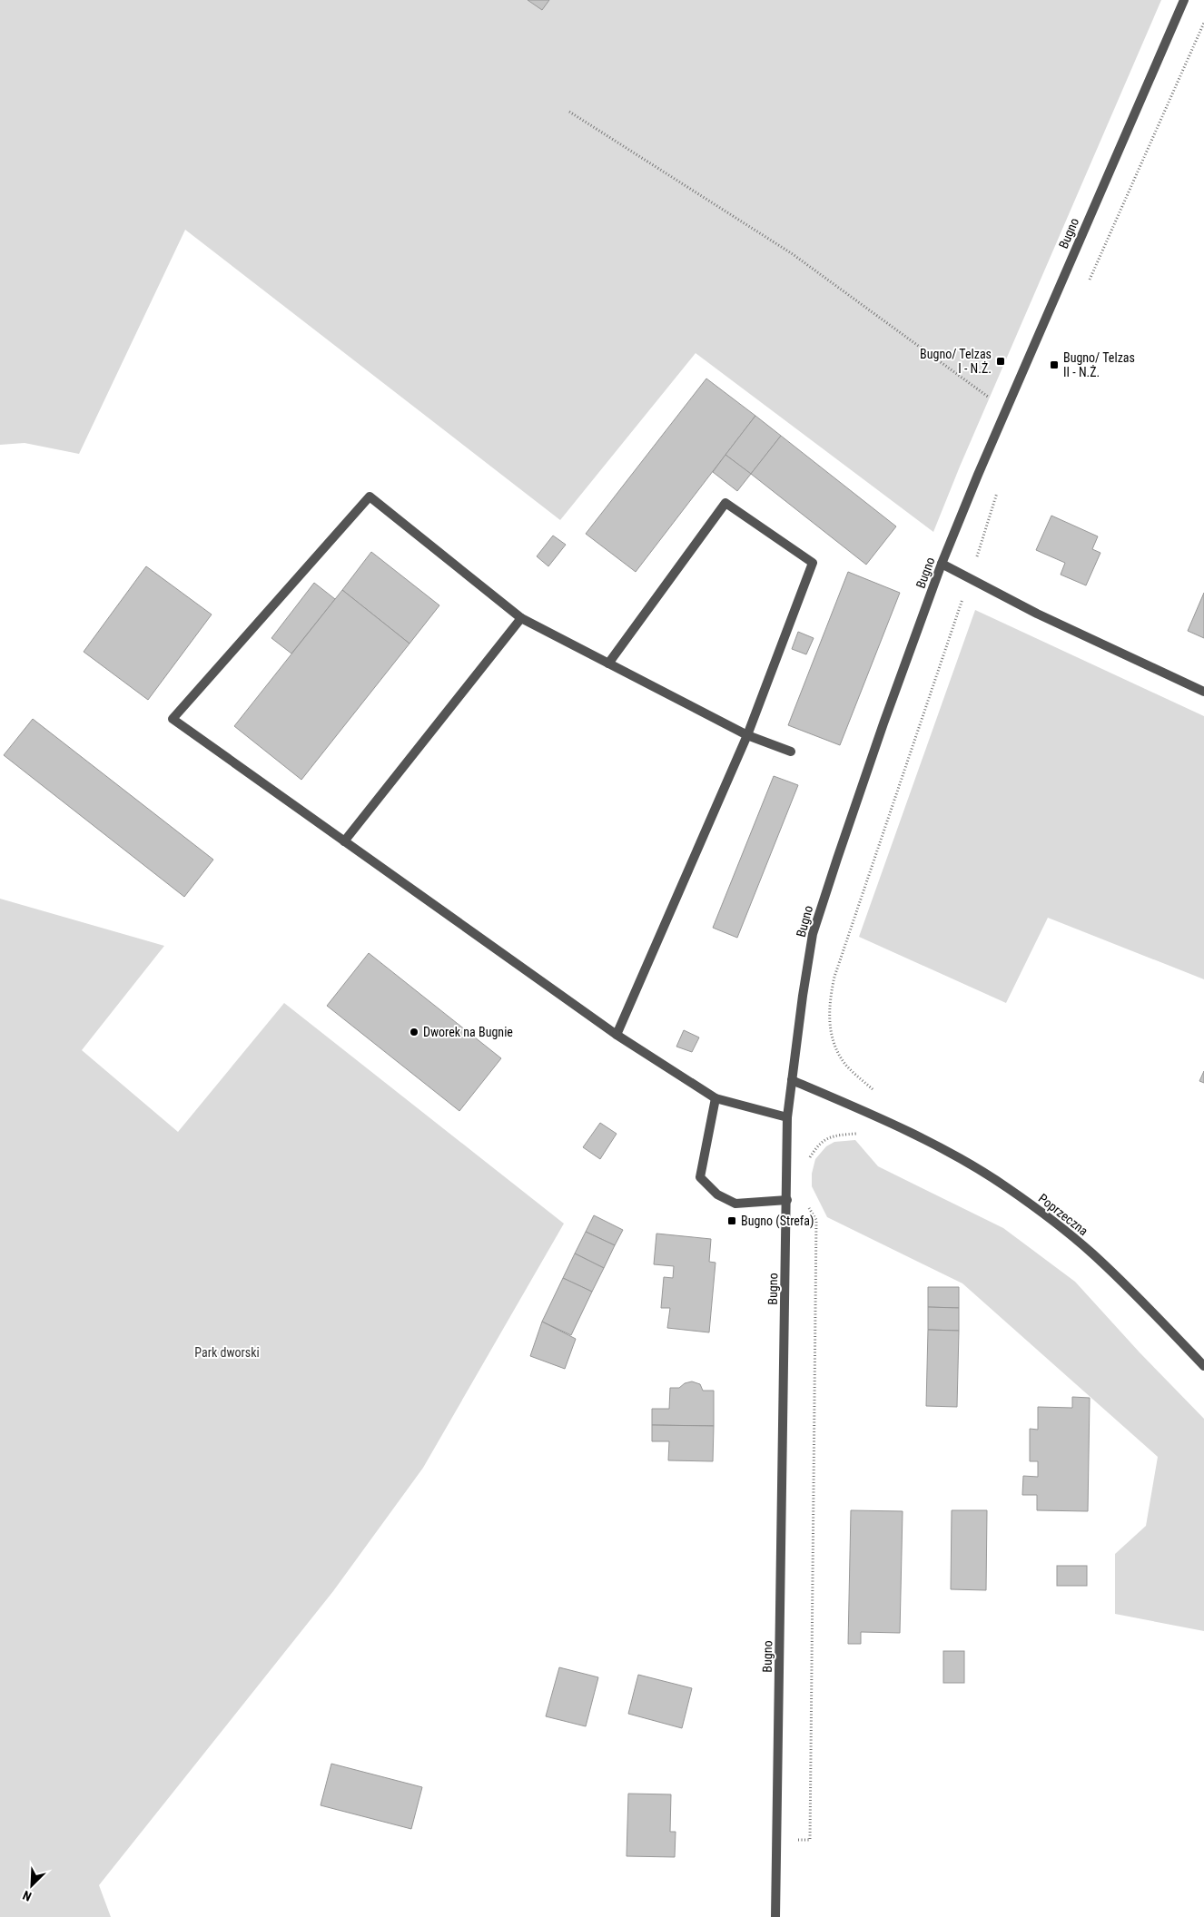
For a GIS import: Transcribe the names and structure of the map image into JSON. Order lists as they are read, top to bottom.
{
  "streets": {
    "street": ["Bugno", "Poprzeczna"]
  },
  "crossings": [
    ["Bugno", "Poprzeczna"]
  ],
  "parks": ["Park dworski"],
  "places": {
    "transit": ["Bugno/ Telzas I - N.Ż.", "Bugno/ Telzas II - N.Ż.", "Bugno (Strefa)"],
    "other": ["Dworek na Bugnie"]
  },
  "north": "bottom left"
}
